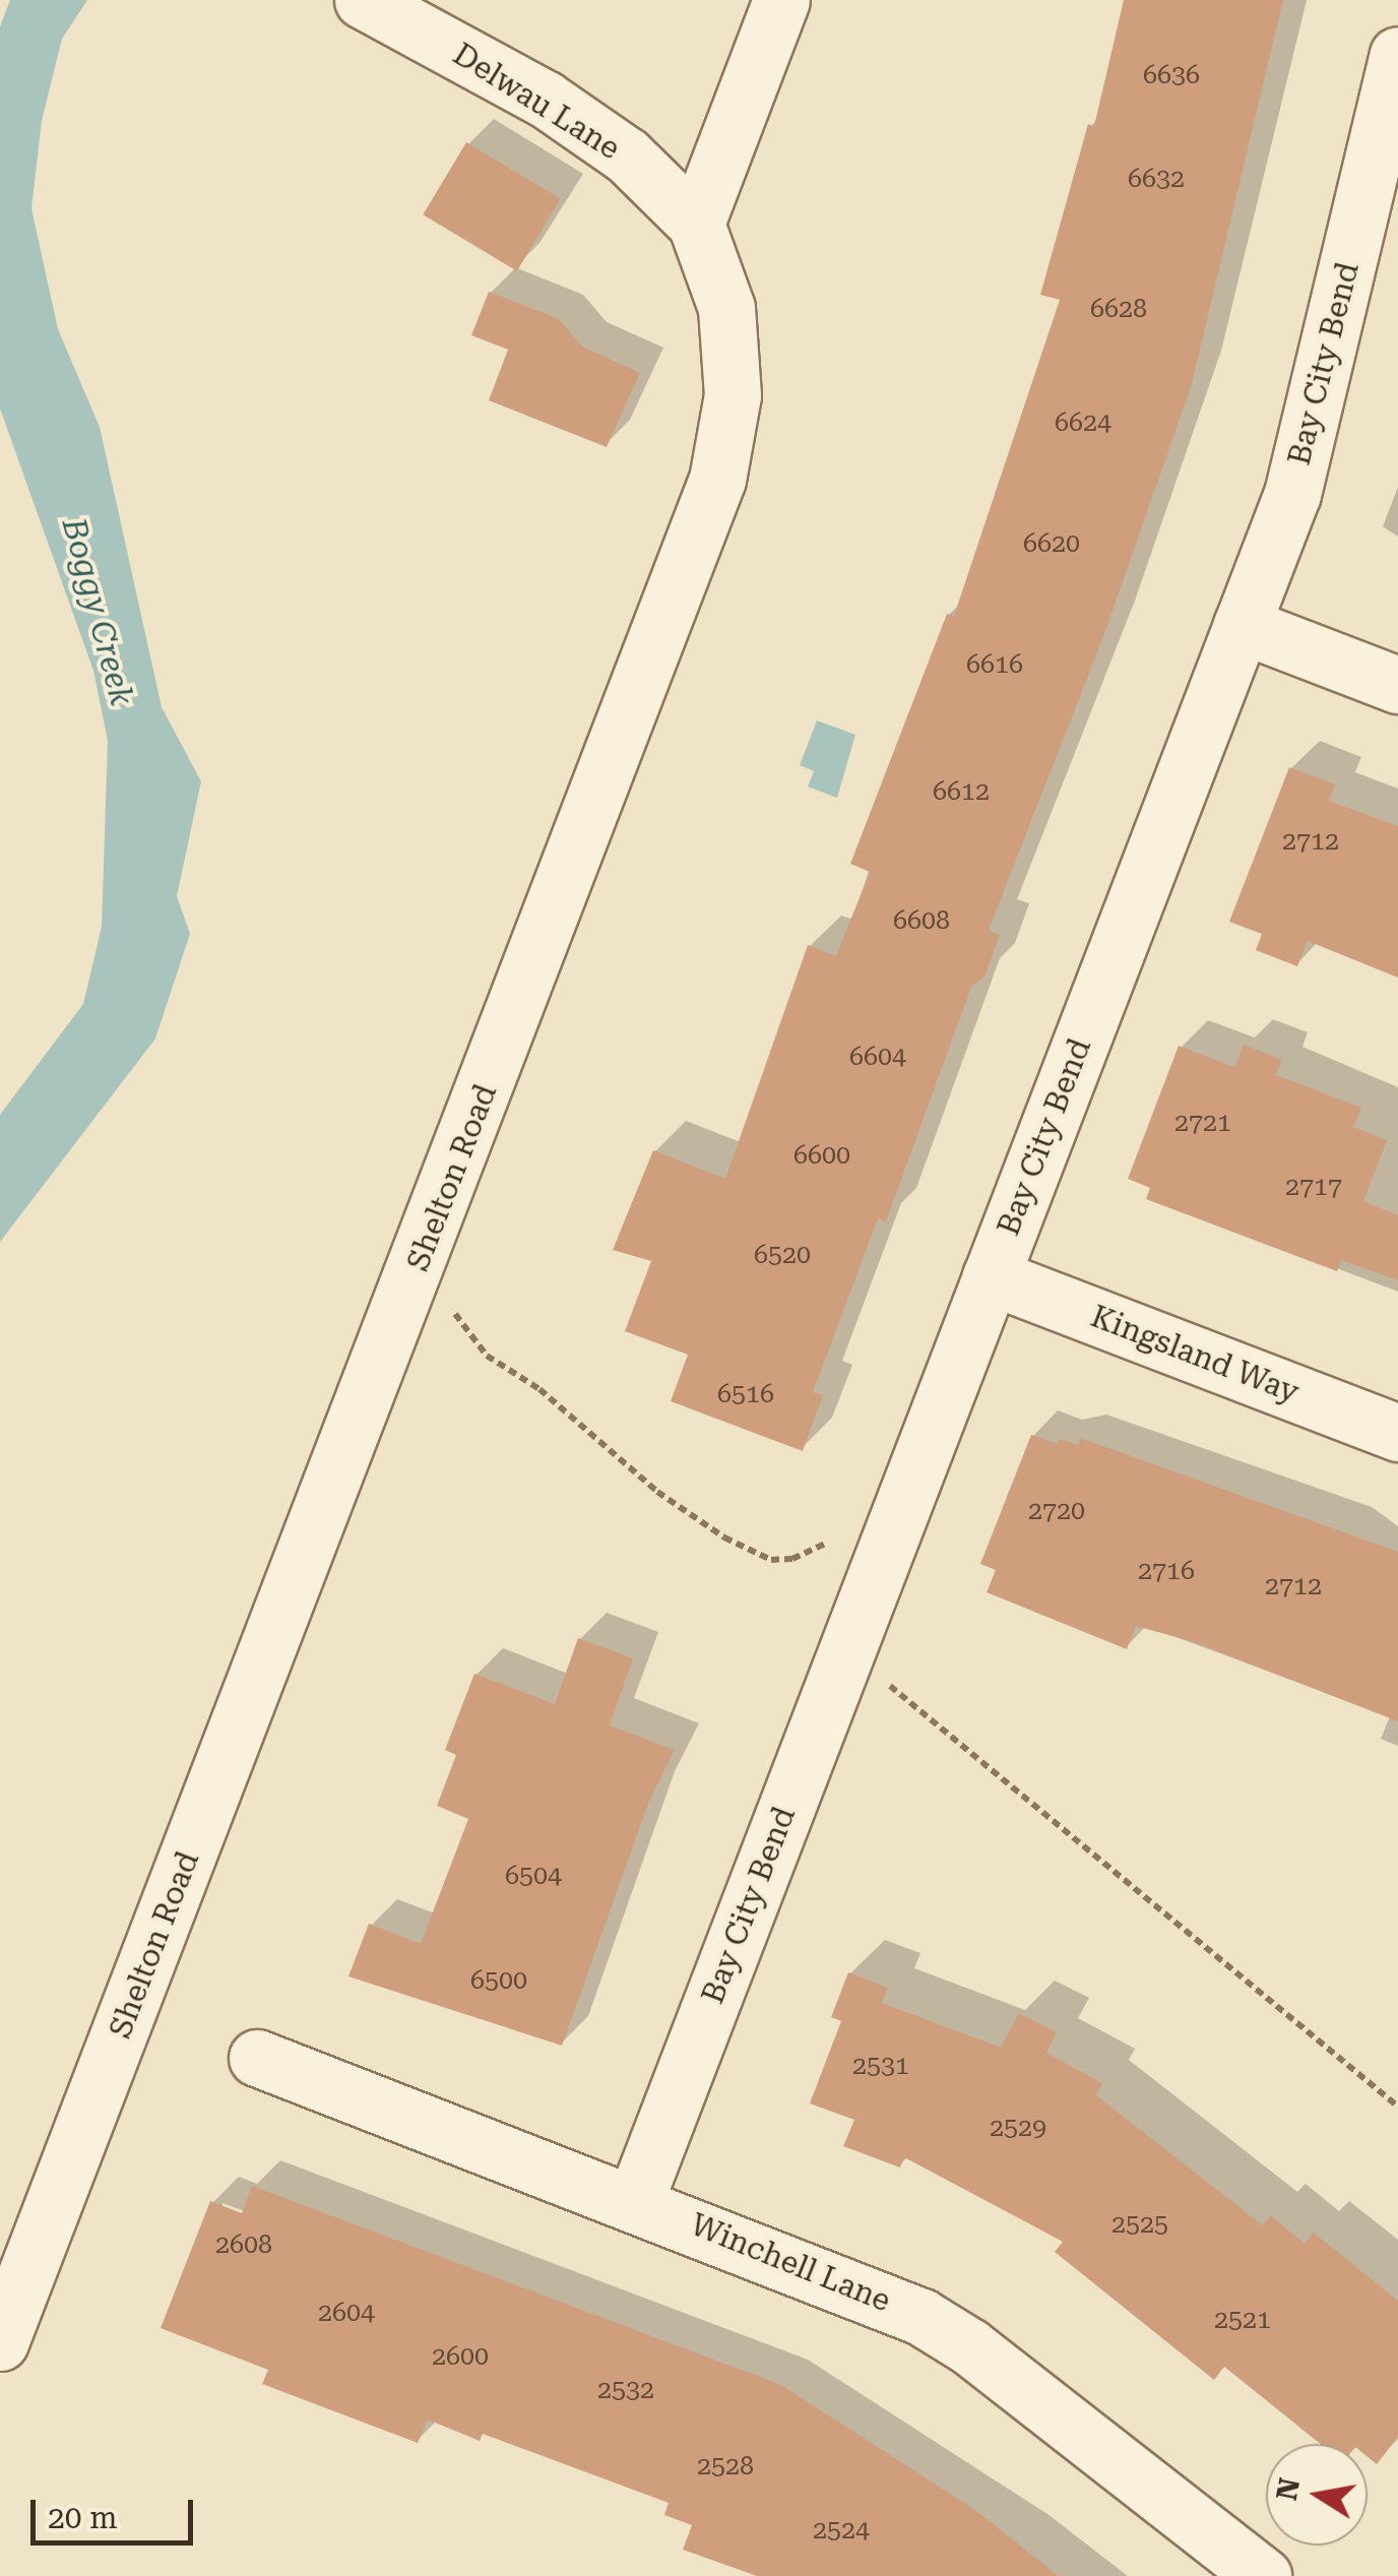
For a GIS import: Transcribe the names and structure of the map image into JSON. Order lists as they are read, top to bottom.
{
  "streets": {
    "street": [
      "Delwau Lane",
      "Bay City Bend",
      "Shelton Road",
      "Kingsland Way",
      "Winchell Lane"
    ]
  },
  "crossings": [
    ["Delwau Lane", "Shelton Road"],
    ["Bay City Bend", "Kingsland Way"],
    ["Bay City Bend", "Winchell Lane"]
  ],
  "water": ["Boggy Creek"],
  "house_numbers": [
    "6636",
    "6632",
    "6628",
    "6624",
    "6620",
    "6616",
    "6612",
    "2712",
    "6608",
    "6604",
    "2721",
    "6600",
    "2717",
    "6520",
    "6516",
    "2720",
    "2716",
    "2712",
    "6504",
    "6500",
    "2531",
    "2529",
    "2525",
    "2608",
    "2604",
    "2521",
    "2600",
    "2532",
    "2528",
    "2524"
  ],
  "scale_bar": "20 m",
  "north": "left"
}
